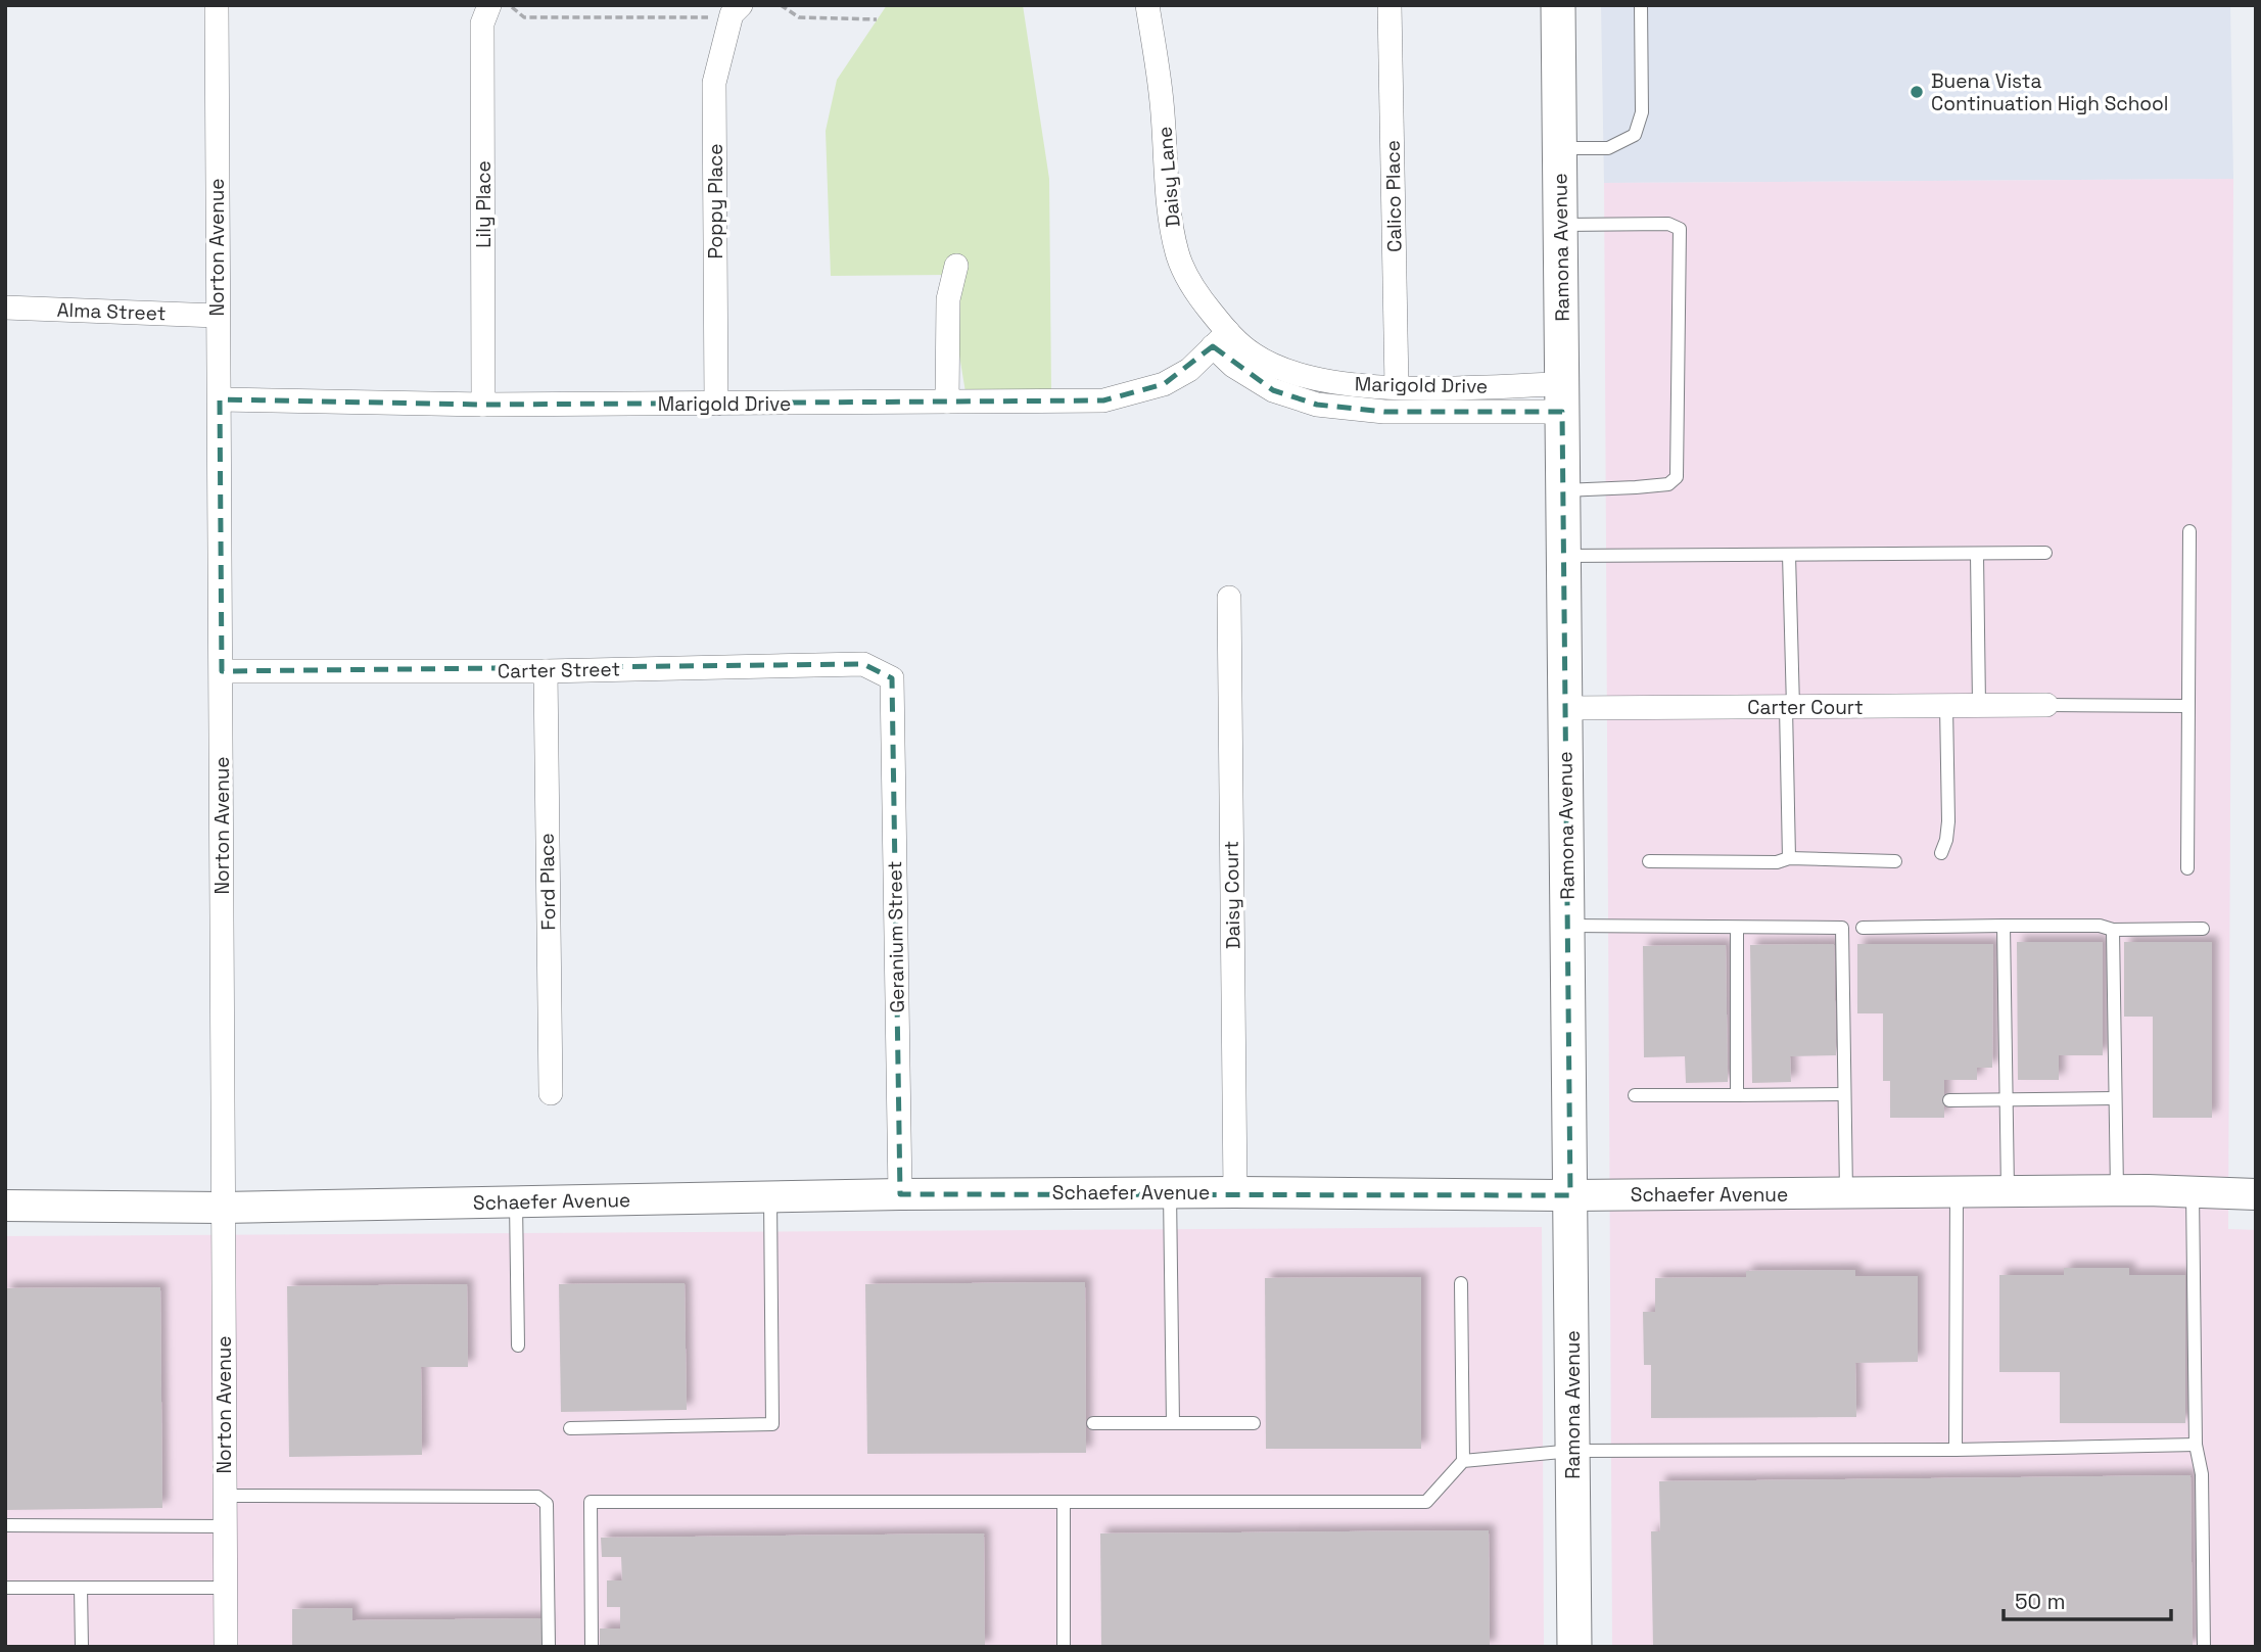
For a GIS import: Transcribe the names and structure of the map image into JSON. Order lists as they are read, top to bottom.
{
  "streets": {
    "main road": ["Ramona Avenue"],
    "street": [
      "Daisy Lane",
      "Calico Place",
      "Poppy Place",
      "Lily Place",
      "Norton Avenue",
      "Alma Street",
      "Marigold Drive",
      "Carter Street",
      "Carter Court",
      "Ford Place",
      "Daisy Court",
      "Geranium Street",
      "Schaefer Avenue"
    ]
  },
  "crossings": [
    ["Daisy Lane", "Marigold Drive"],
    ["Calico Place", "Marigold Drive"],
    ["Poppy Place", "Marigold Drive"],
    ["Lily Place", "Marigold Drive"],
    ["Norton Avenue", "Alma Street"],
    ["Norton Avenue", "Marigold Drive"],
    ["Norton Avenue", "Carter Street"],
    ["Norton Avenue", "Schaefer Avenue"],
    ["Ramona Avenue", "Marigold Drive"],
    ["Ramona Avenue", "Carter Court"],
    ["Ramona Avenue", "Schaefer Avenue"],
    ["Carter Street", "Ford Place"],
    ["Carter Street", "Geranium Street"],
    ["Daisy Court", "Schaefer Avenue"],
    ["Geranium Street", "Schaefer Avenue"]
  ],
  "places": ["Buena Vista Continuation High School"],
  "scale_bar": "50 m"
}
